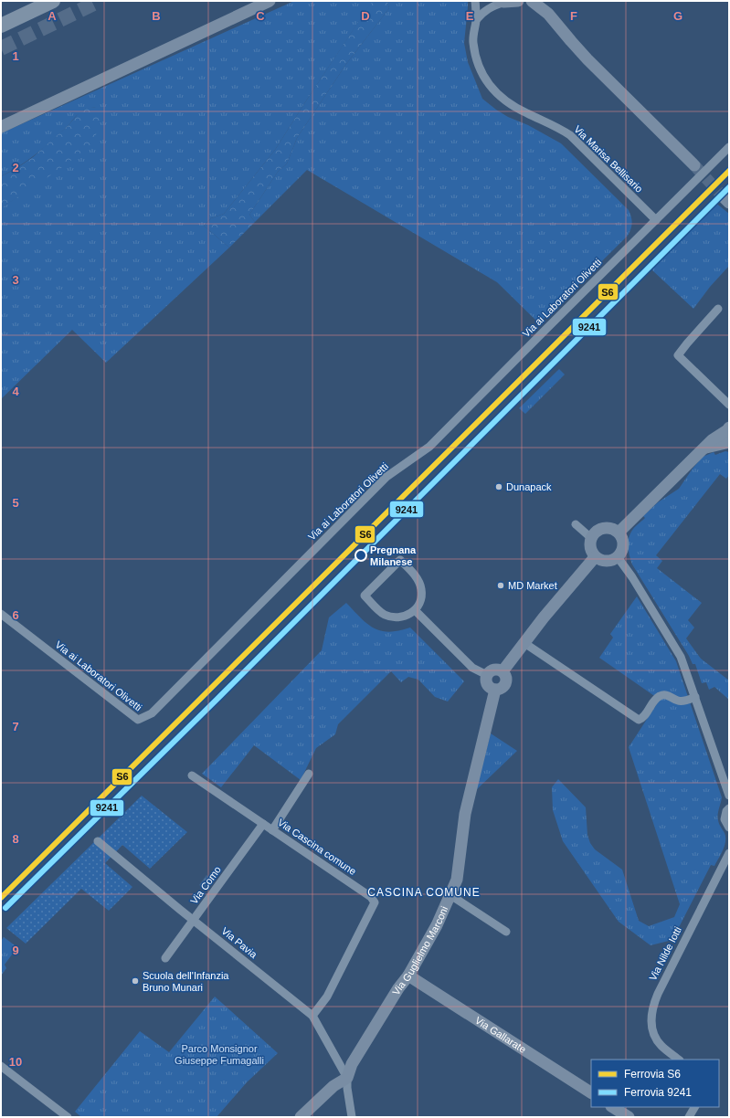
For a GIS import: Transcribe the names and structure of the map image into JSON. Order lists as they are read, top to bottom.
{
  "streets": {
    "street": [
      "Via Marisa Bellisario",
      "Via ai Laboratori Olivetti",
      "Via Cascina comune",
      "Via Como",
      "Via Pavia",
      "Via Guglielmo Marconi",
      "Via Nilde Iotti",
      "Via Gallarate"
    ]
  },
  "crossings": [
    ["Via Marisa Bellisario", "Via ai Laboratori Olivetti"],
    ["Via Cascina comune", "Via Como"],
    ["Via Cascina comune", "Via Pavia"],
    ["Via Como", "Via Pavia"],
    ["Via Pavia", "Via Guglielmo Marconi"],
    ["Via Guglielmo Marconi", "Via Gallarate"]
  ],
  "districts": ["CASCINA COMUNE"],
  "parks": ["Parco Monsignor Giuseppe Fumagalli"],
  "places": [
    "Dunapack",
    "Pregnana Milanese",
    "MD Market",
    "Scuola dell'Infanzia Bruno Munari"
  ],
  "lines": ["rail line S6", "rail line 9241"],
  "legend": ["Ferrovia S6", "Ferrovia 9241"],
  "grid": {
    "columns": [
      "A",
      "B",
      "C",
      "D",
      "E",
      "F",
      "G"
    ],
    "rows": [
      "1",
      "2",
      "3",
      "4",
      "5",
      "6",
      "7",
      "8",
      "9",
      "10"
    ]
  }
}
